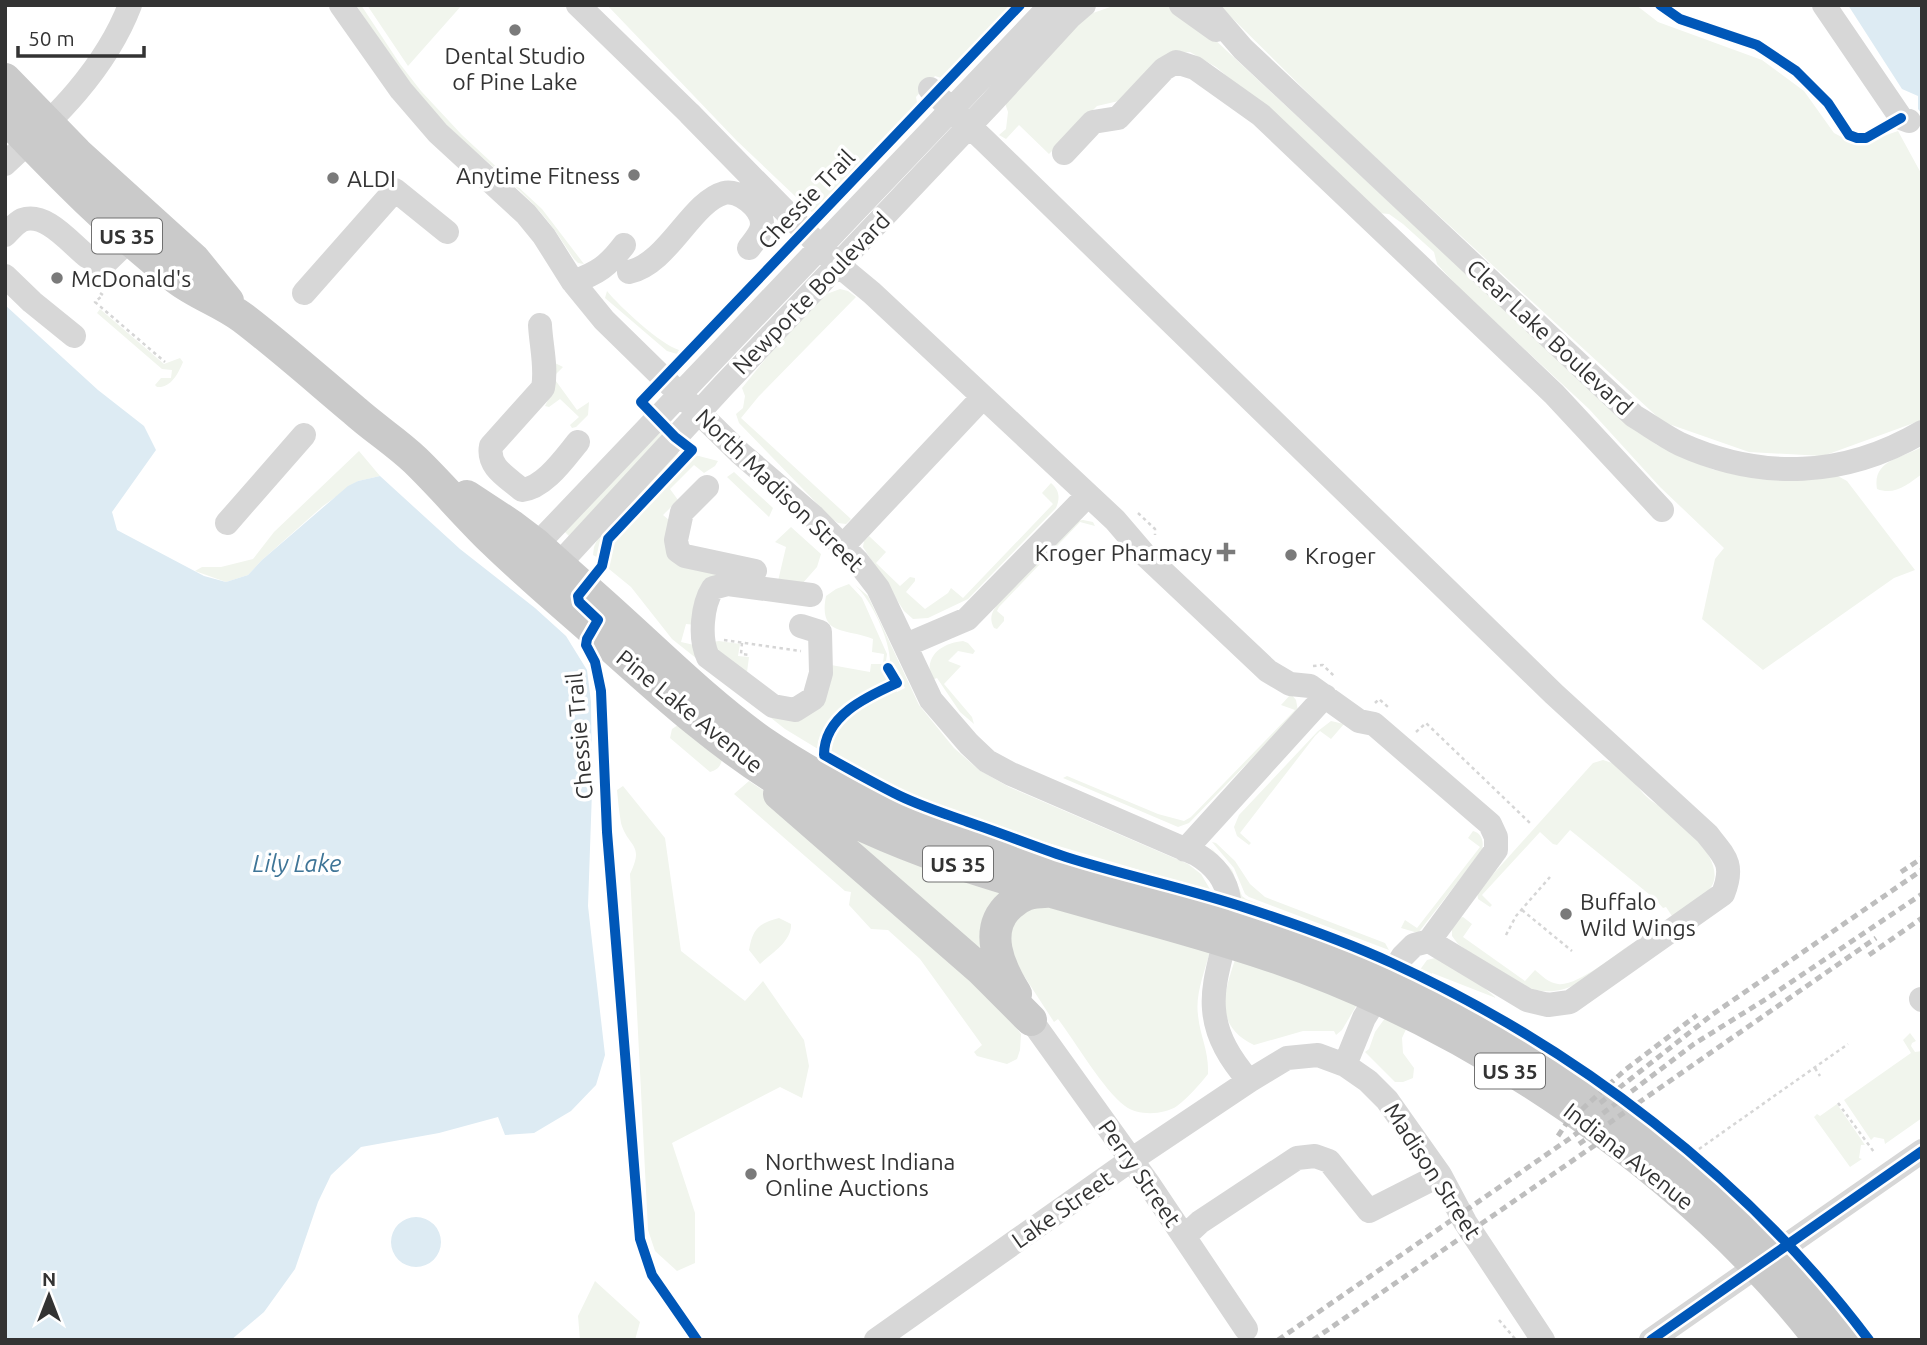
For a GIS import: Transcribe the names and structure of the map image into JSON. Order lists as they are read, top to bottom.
{
  "streets": {
    "main road": ["US 35", "Pine Lake Avenue", "Indiana Avenue"],
    "street": [
      "Newporte Boulevard",
      "Clear Lake Boulevard",
      "North Madison Street",
      "Madison Street",
      "Perry Street",
      "Lake Street"
    ],
    "cycle path": ["Chessie Trail"]
  },
  "crossings": [
    ["Newporte Boulevard", "North Madison Street"],
    ["Newporte Boulevard", "Pine Lake Avenue"],
    ["North Madison Street", "Madison Street"],
    ["North Madison Street", "Lake Street"],
    ["Pine Lake Avenue", "Indiana Avenue"],
    ["Madison Street", "Lake Street"],
    ["Perry Street", "Lake Street"]
  ],
  "water": ["Lily Lake"],
  "places": {
    "other": [
      "Dental Studio of Pine Lake",
      "Anytime Fitness",
      "ALDI",
      "McDonald's",
      "Kroger",
      "Buffalo Wild Wings",
      "Northwest Indiana Online Auctions"
    ],
    "health": ["Kroger Pharmacy"]
  },
  "scale_bar": "50 m",
  "north": "top"
}
